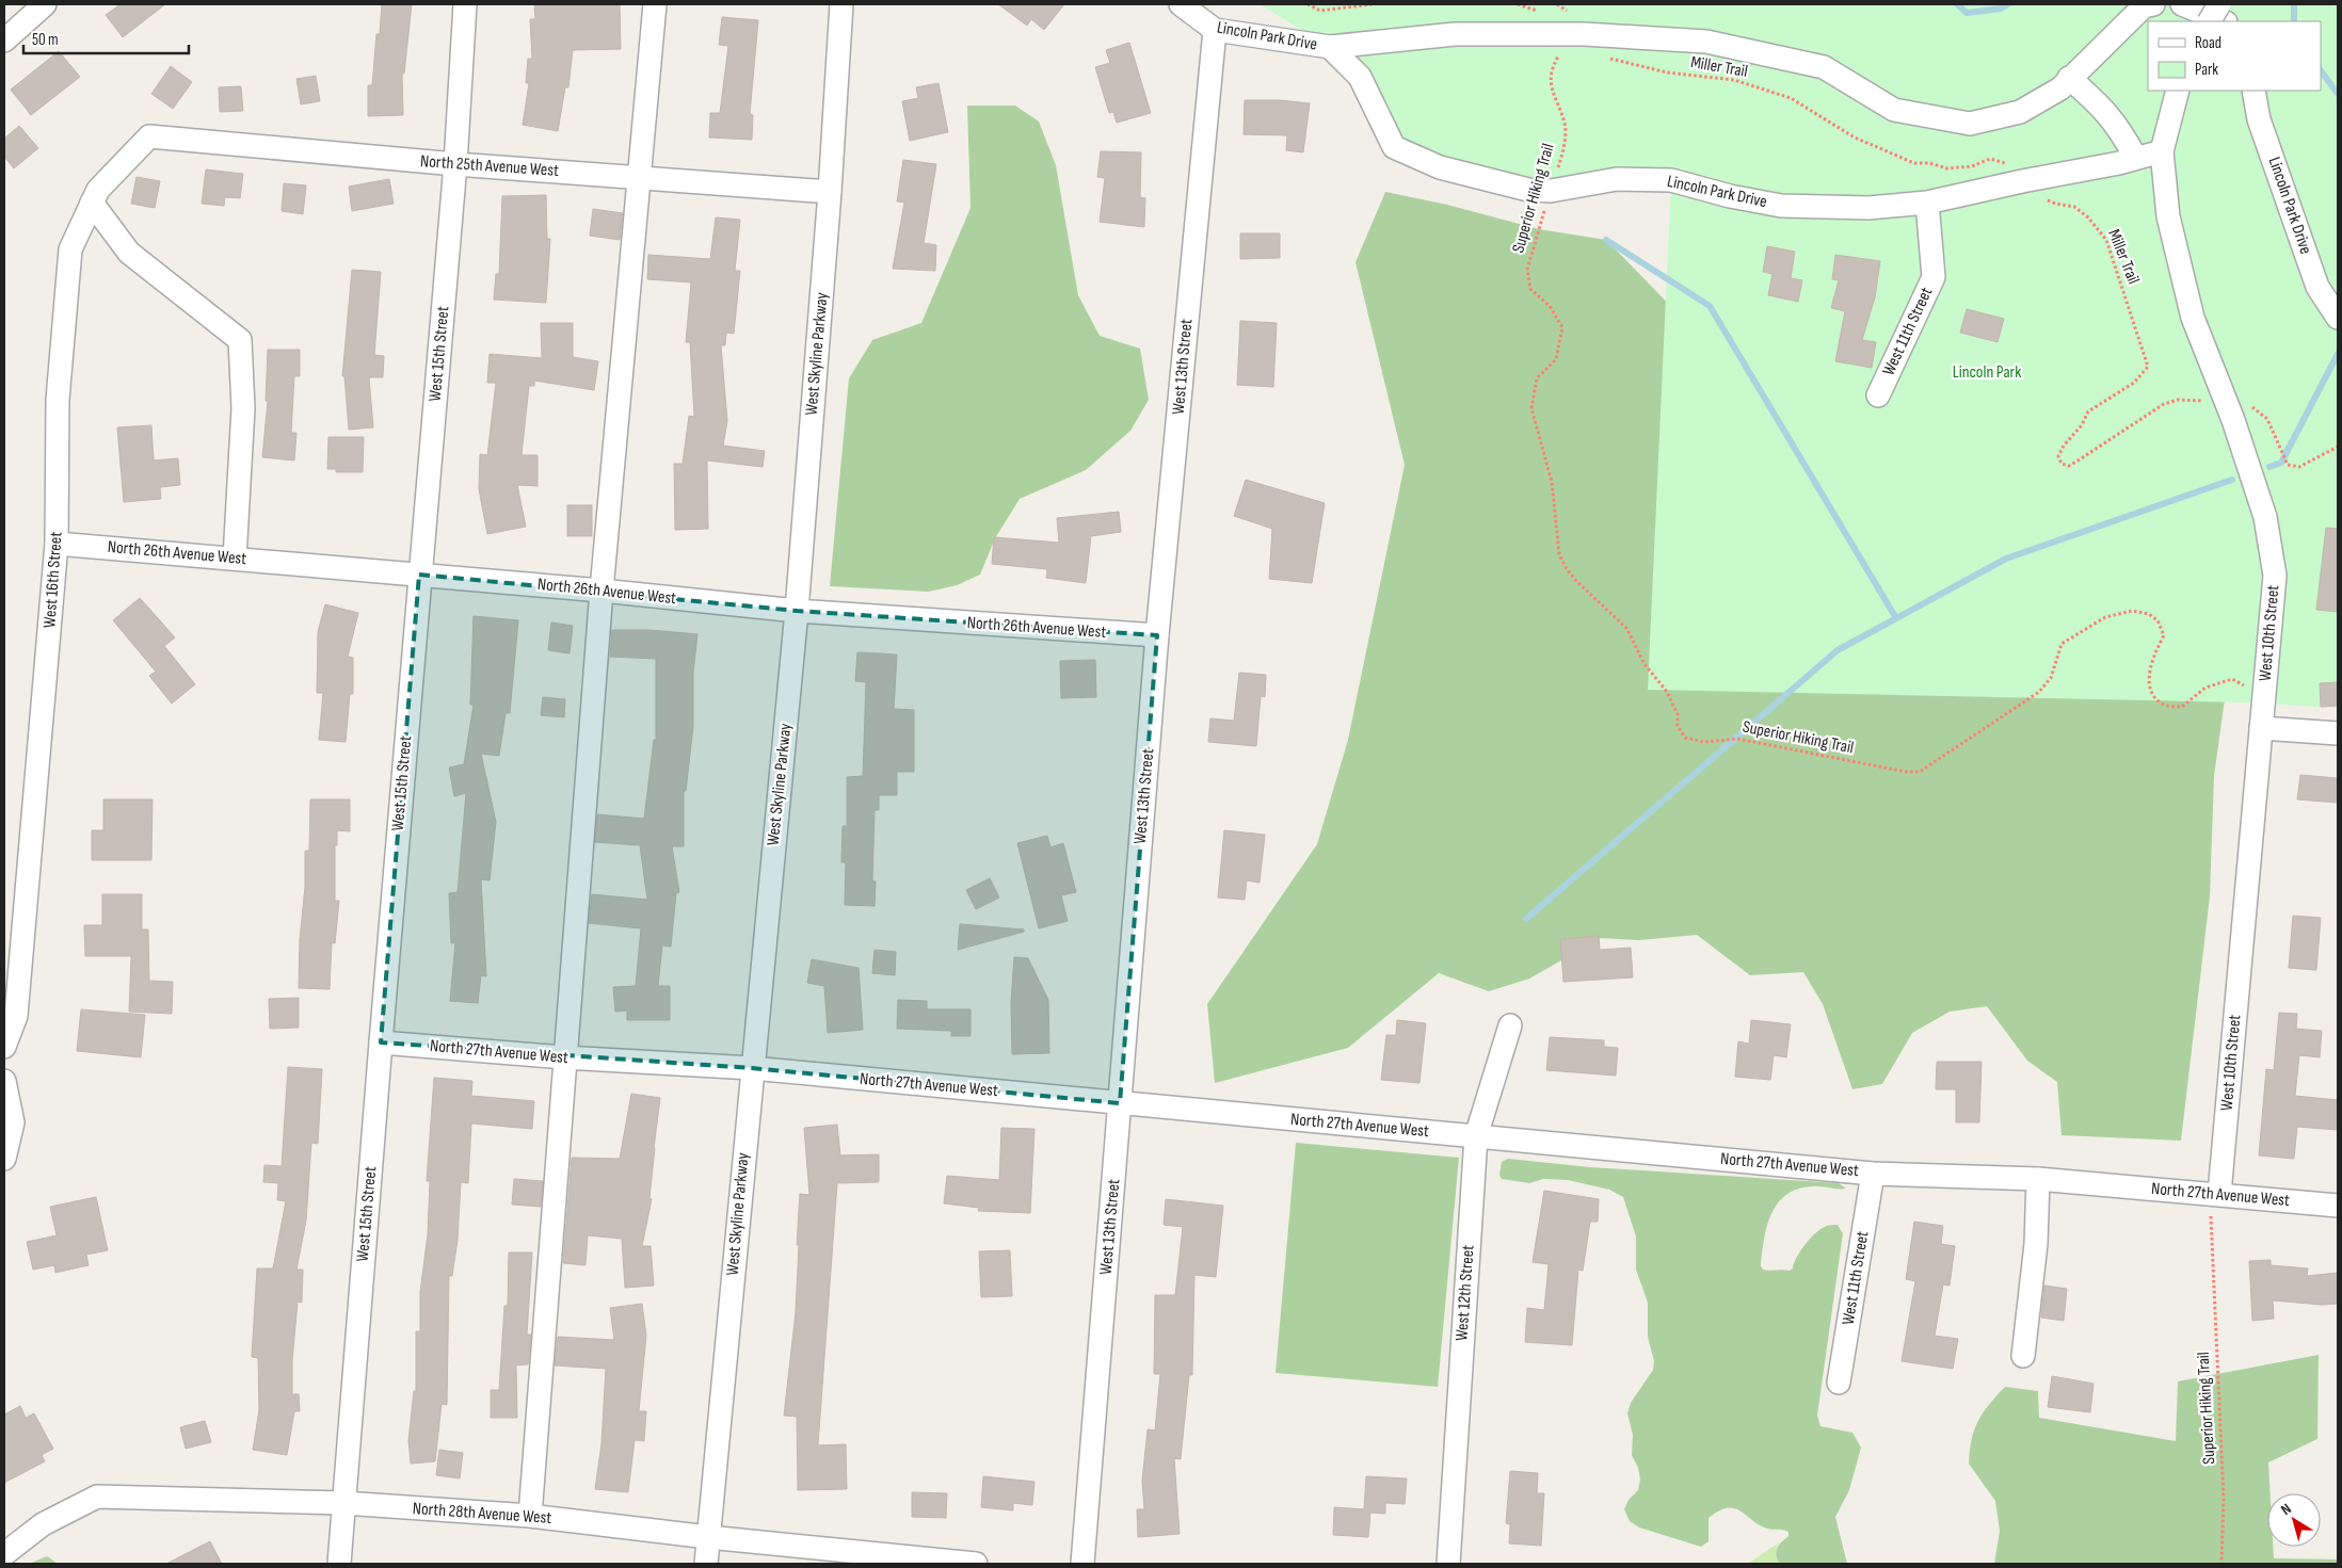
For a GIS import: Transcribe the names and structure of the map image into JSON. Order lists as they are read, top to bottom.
{
  "streets": {
    "street": [
      "Lincoln Park Drive",
      "North 25th Avenue West",
      "West 11th Street",
      "West 15th Street",
      "West Skyline Parkway",
      "West 13th Street",
      "North 26th Avenue West",
      "West 16th Street",
      "West 10th Street",
      "North 27th Avenue West",
      "West 12th Street",
      "North 28th Avenue West"
    ],
    "path": ["Miller Trail", "Superior Hiking Trail"]
  },
  "crossings": [
    ["Lincoln Park Drive", "Miller Trail"],
    ["Lincoln Park Drive", "Superior Hiking Trail"],
    ["Lincoln Park Drive", "West 11th Street"],
    ["Lincoln Park Drive", "West 13th Street"],
    ["Lincoln Park Drive", "West 10th Street"],
    ["Miller Trail", "Superior Hiking Trail"],
    ["Miller Trail", "West 10th Street"],
    ["North 25th Avenue West", "West 15th Street"],
    ["North 25th Avenue West", "West Skyline Parkway"],
    ["North 25th Avenue West", "West 16th Street"],
    ["West 11th Street", "North 27th Avenue West"],
    ["West 15th Street", "North 26th Avenue West"],
    ["West 15th Street", "North 27th Avenue West"],
    ["West 15th Street", "North 28th Avenue West"],
    ["West Skyline Parkway", "North 26th Avenue West"],
    ["West Skyline Parkway", "North 27th Avenue West"],
    ["West Skyline Parkway", "North 28th Avenue West"],
    ["West 13th Street", "North 26th Avenue West"],
    ["West 13th Street", "North 27th Avenue West"],
    ["North 26th Avenue West", "West 16th Street"],
    ["West 10th Street", "North 27th Avenue West"],
    ["North 27th Avenue West", "West 12th Street"]
  ],
  "parks": ["Lincoln Park"],
  "legend": ["Road", "Park"],
  "scale_bar": "50 m",
  "north": "top left"
}
